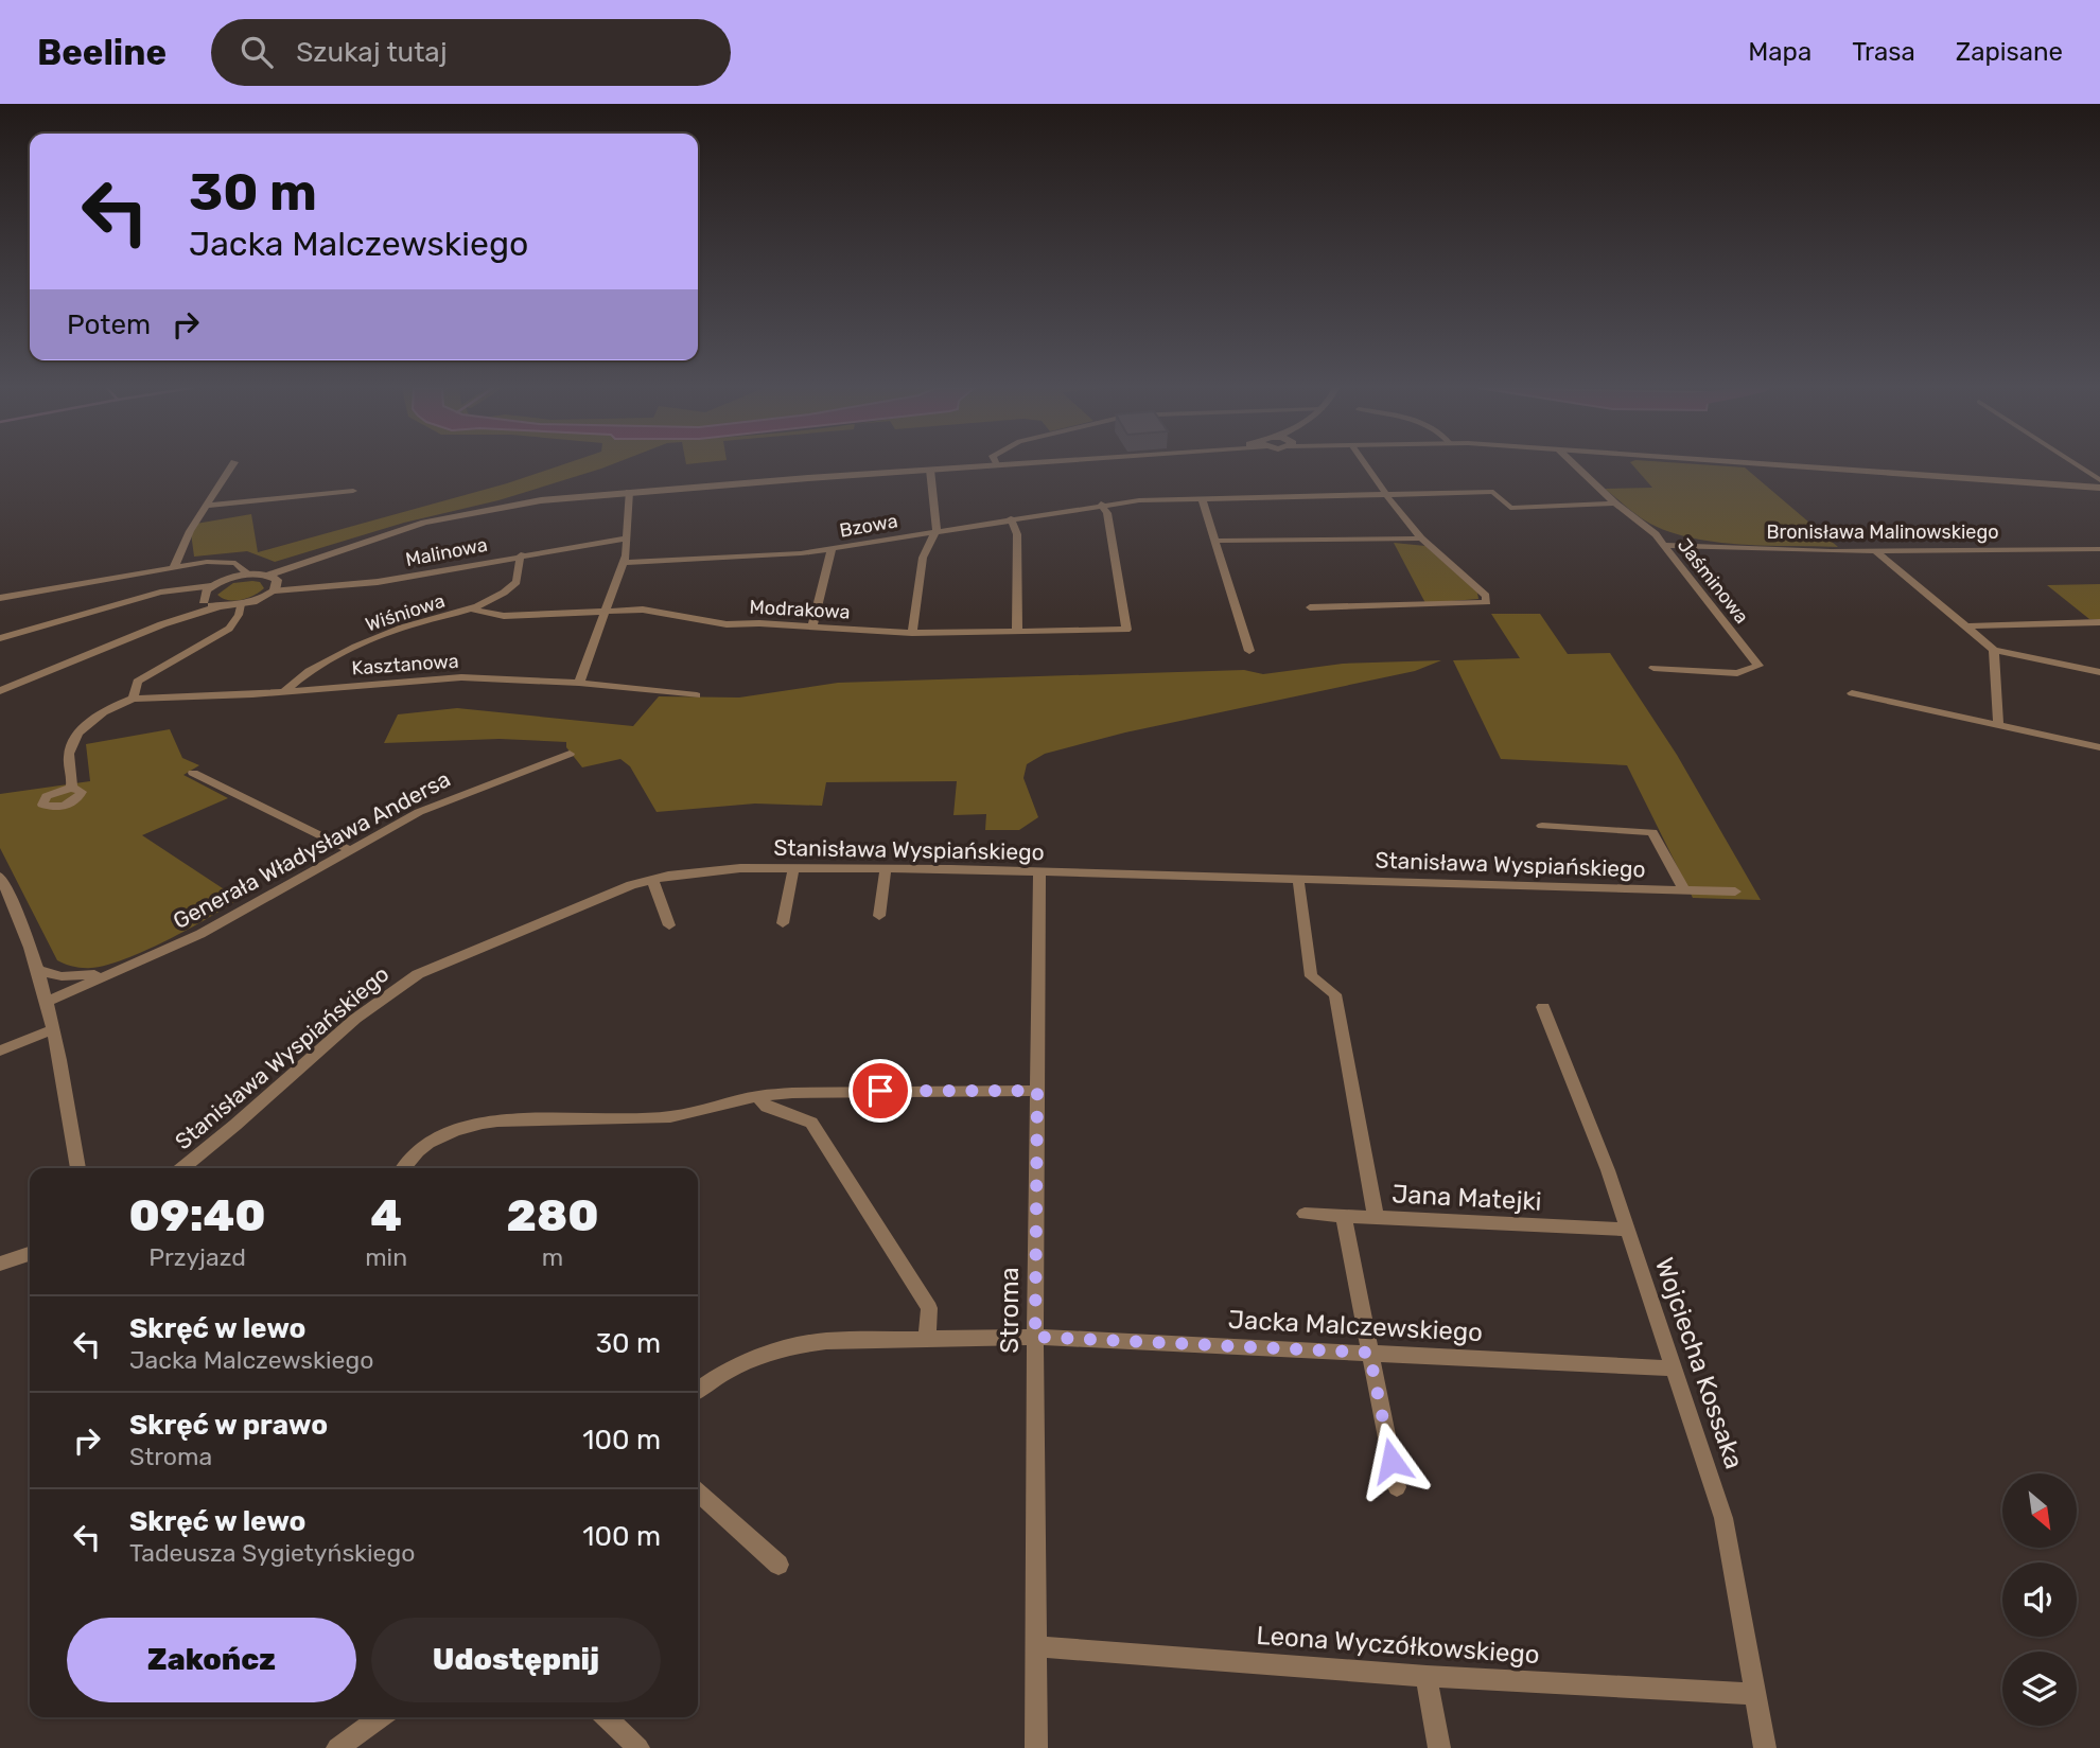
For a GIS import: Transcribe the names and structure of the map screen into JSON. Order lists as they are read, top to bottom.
{
  "streets": {
    "street": [
      "Bzowa",
      "Bronisława Malinowskiego",
      "Malinowa",
      "Jaśminowa",
      "Modrakowa",
      "Wiśniowa",
      "Kasztanowa",
      "Generała Władysława Andersa",
      "Stanisława Wyspiańskiego",
      "Jana Matejki",
      "Stroma",
      "Jacka Malczewskiego",
      "Wojciecha Kossaka",
      "Leona Wyczółkowskiego"
    ]
  },
  "crossings": [
    ["Bzowa", "Modrakowa"],
    ["Bronisława Malinowskiego", "Jaśminowa"],
    ["Malinowa", "Wiśniowa"],
    ["Modrakowa", "Wiśniowa"],
    ["Wiśniowa", "Kasztanowa"],
    ["Stanisława Wyspiańskiego", "Stroma"],
    ["Jana Matejki", "Wojciecha Kossaka"],
    ["Stroma", "Jacka Malczewskiego"],
    ["Stroma", "Leona Wyczółkowskiego"],
    ["Jacka Malczewskiego", "Wojciecha Kossaka"],
    ["Wojciecha Kossaka", "Leona Wyczółkowskiego"]
  ],
  "north": "bottom right",
  "page": {
    "header": "Beeline",
    "search": "Szukaj tutaj",
    "nav": ["Mapa", "Trasa", "Zapisane"],
    "turn": ["30 m", "Jacka Malczewskiego"],
    "then": "Potem",
    "eta": [
      "09:40",
      "Przyjazd",
      "4",
      "min",
      "280",
      "m"
    ],
    "list": [
      {
        "name": "Skręć w lewo",
        "note": "Jacka Malczewskiego",
        "value": "30 m"
      },
      {
        "name": "Skręć w prawo",
        "note": "Stroma",
        "value": "100 m"
      },
      {
        "name": "Skręć w lewo",
        "note": "Tadeusza Sygietyńskiego",
        "value": "100 m"
      }
    ],
    "buttons": ["Zakończ", "Udostępnij"]
  }
}
